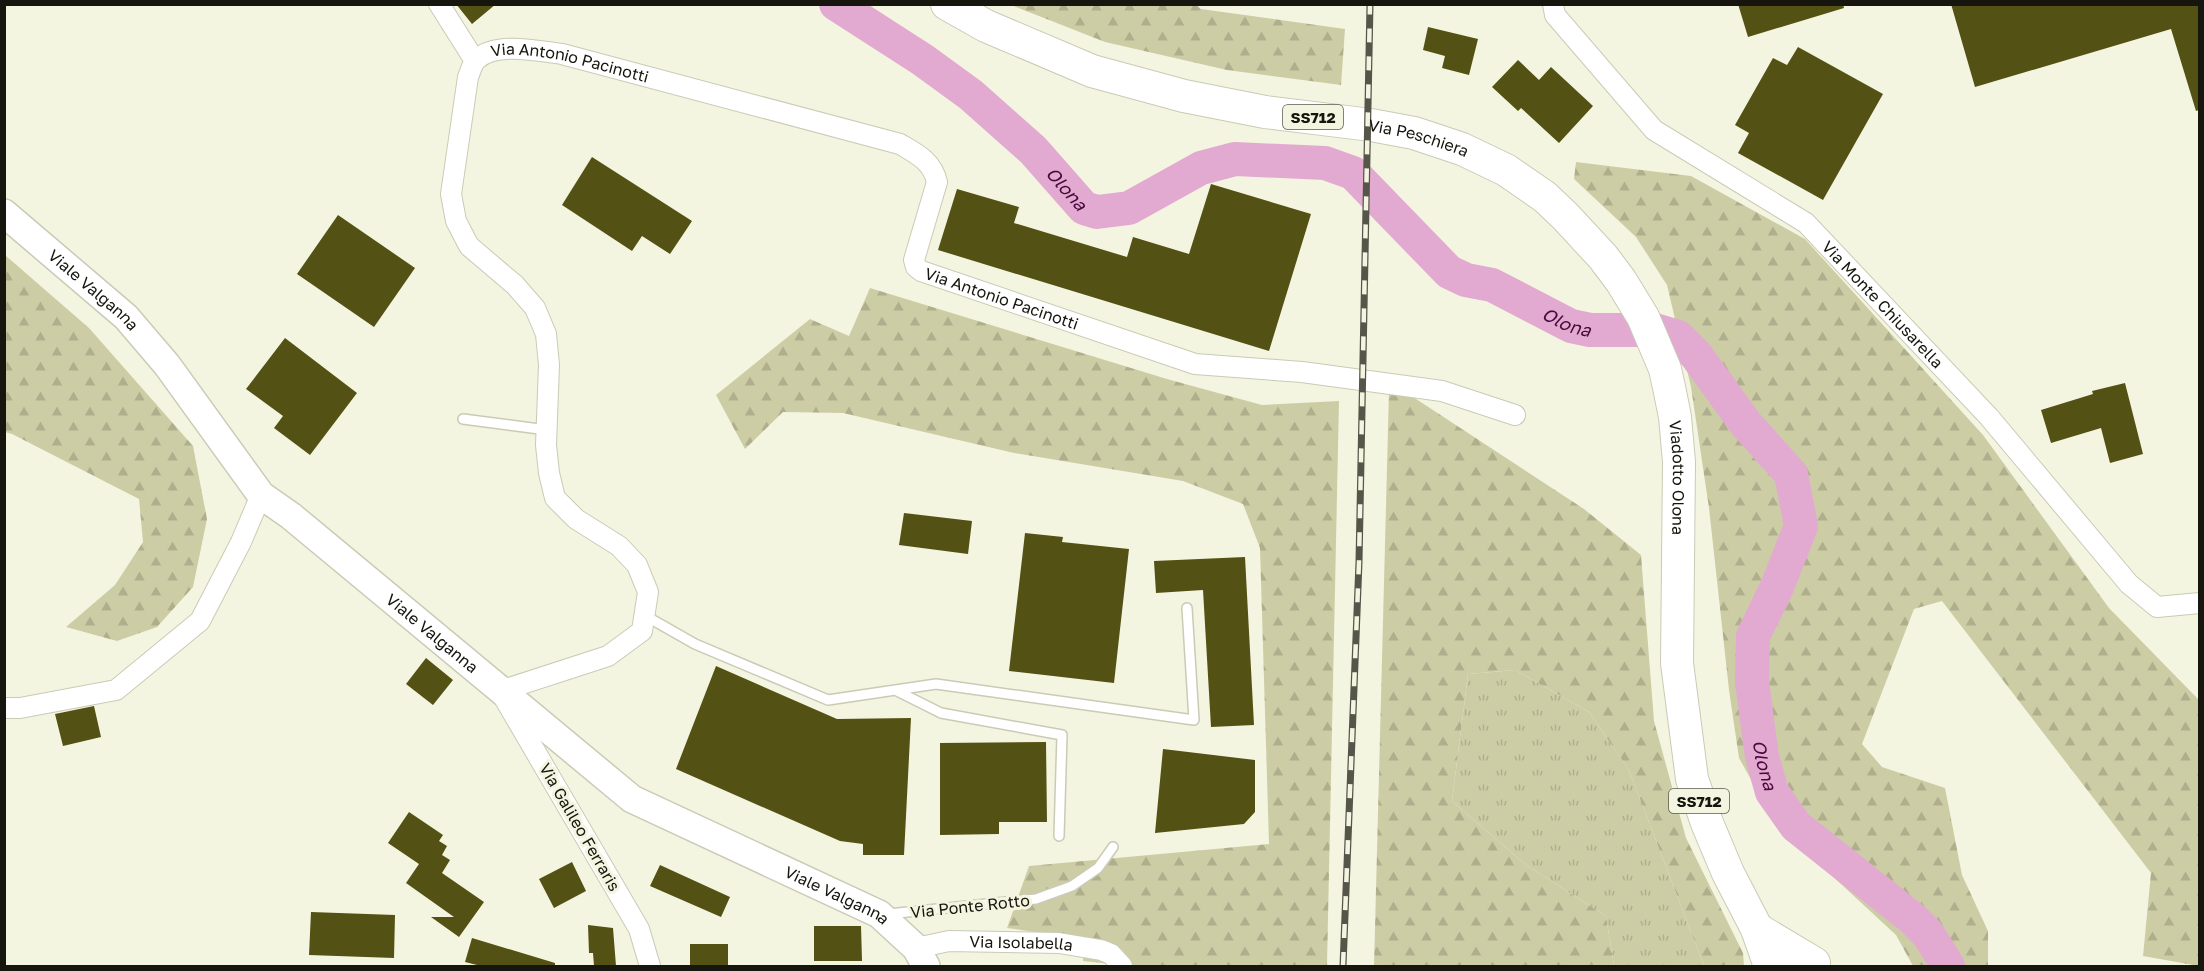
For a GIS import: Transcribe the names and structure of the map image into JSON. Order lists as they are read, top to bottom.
{
  "streets": {
    "main road": [
      "SS712",
      "Via Peschiera",
      "Viale Valganna",
      "Viadotto Olona"
    ],
    "street": [
      "Via Antonio Pacinotti",
      "Via Monte Chiusarella",
      "Via Galileo Ferraris",
      "Via Isolabella"
    ],
    "lane": ["Via Ponte Rotto"]
  },
  "crossings": [
    ["Via Antonio Pacinotti", "Viale Valganna"],
    ["Via Antonio Pacinotti", "Via Galileo Ferraris"],
    ["SS712", "Viadotto Olona"],
    ["Via Peschiera", "Viadotto Olona"],
    ["Viale Valganna", "Via Galileo Ferraris"],
    ["Viale Valganna", "Via Ponte Rotto"],
    ["Viale Valganna", "Via Isolabella"]
  ],
  "water": ["Olona"]
}
